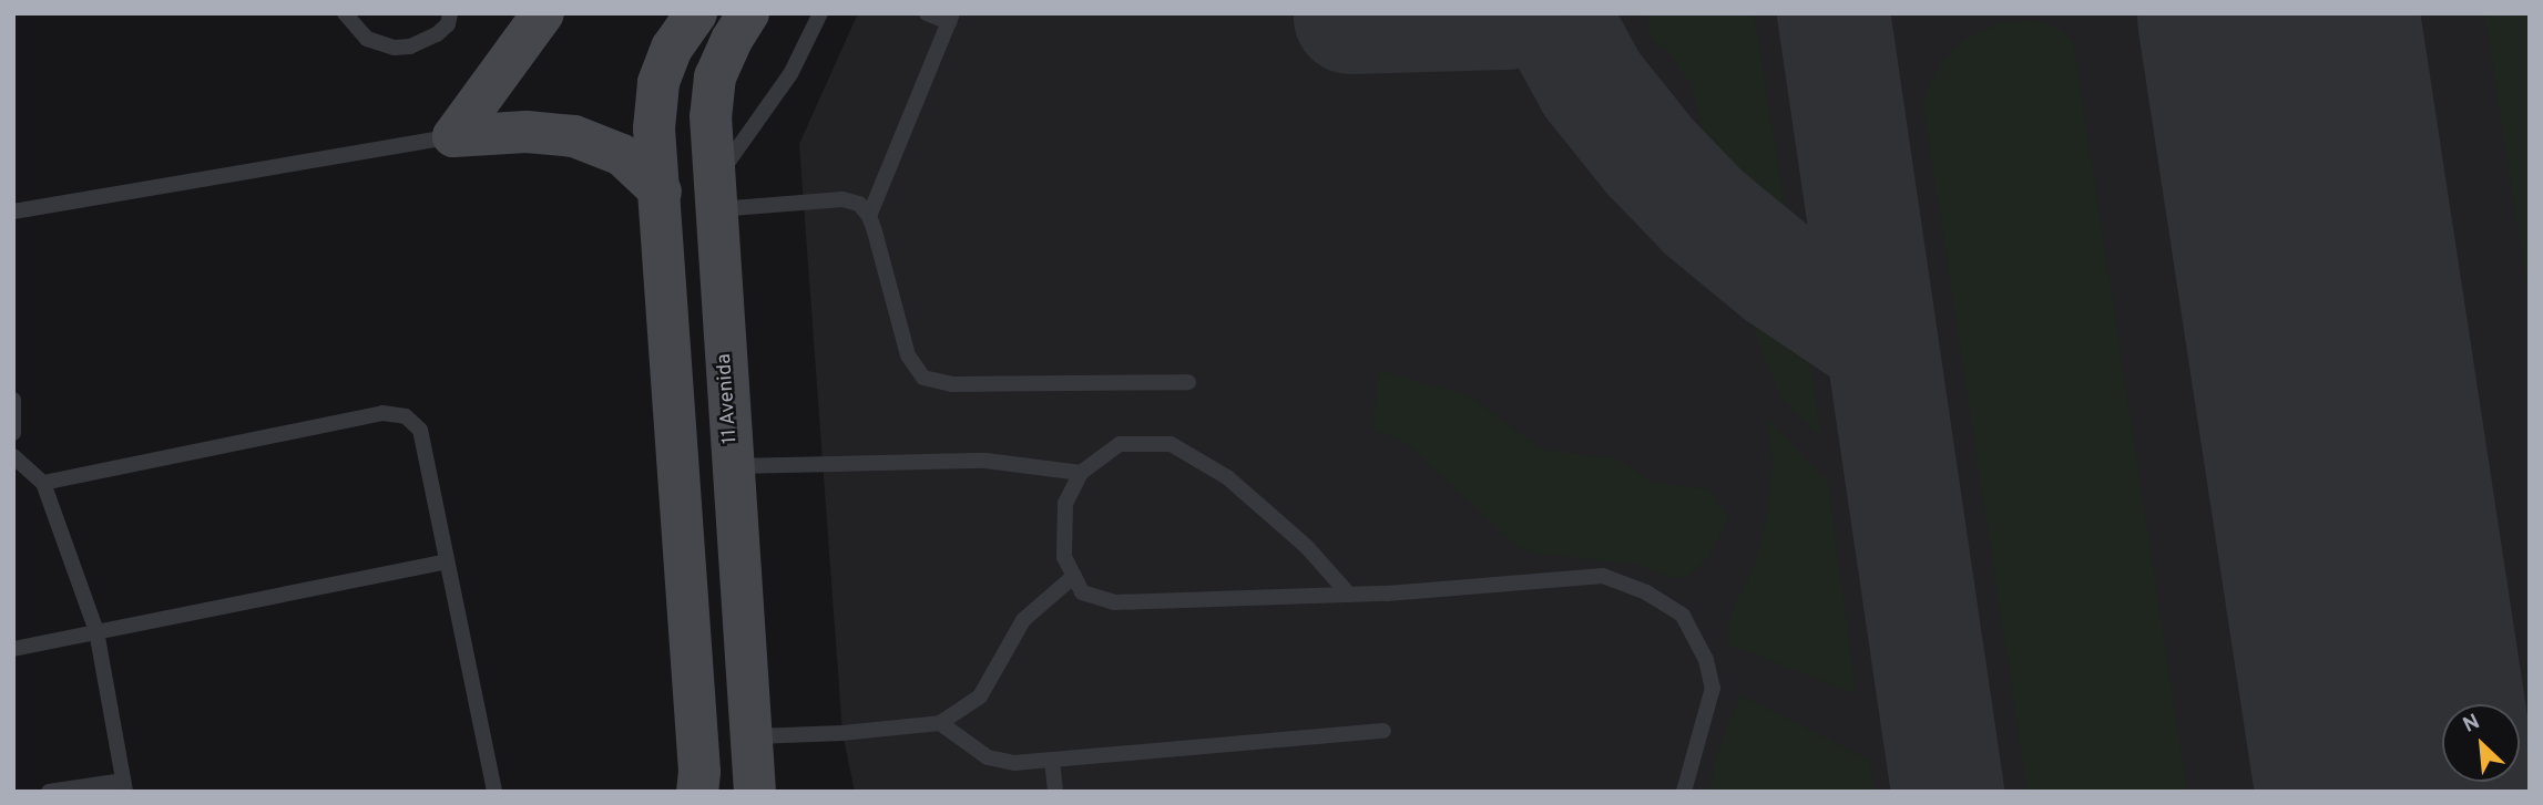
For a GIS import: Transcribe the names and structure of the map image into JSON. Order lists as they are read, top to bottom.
{
  "streets": {
    "main road": ["11 Avenida"]
  },
  "north": "top left"
}
